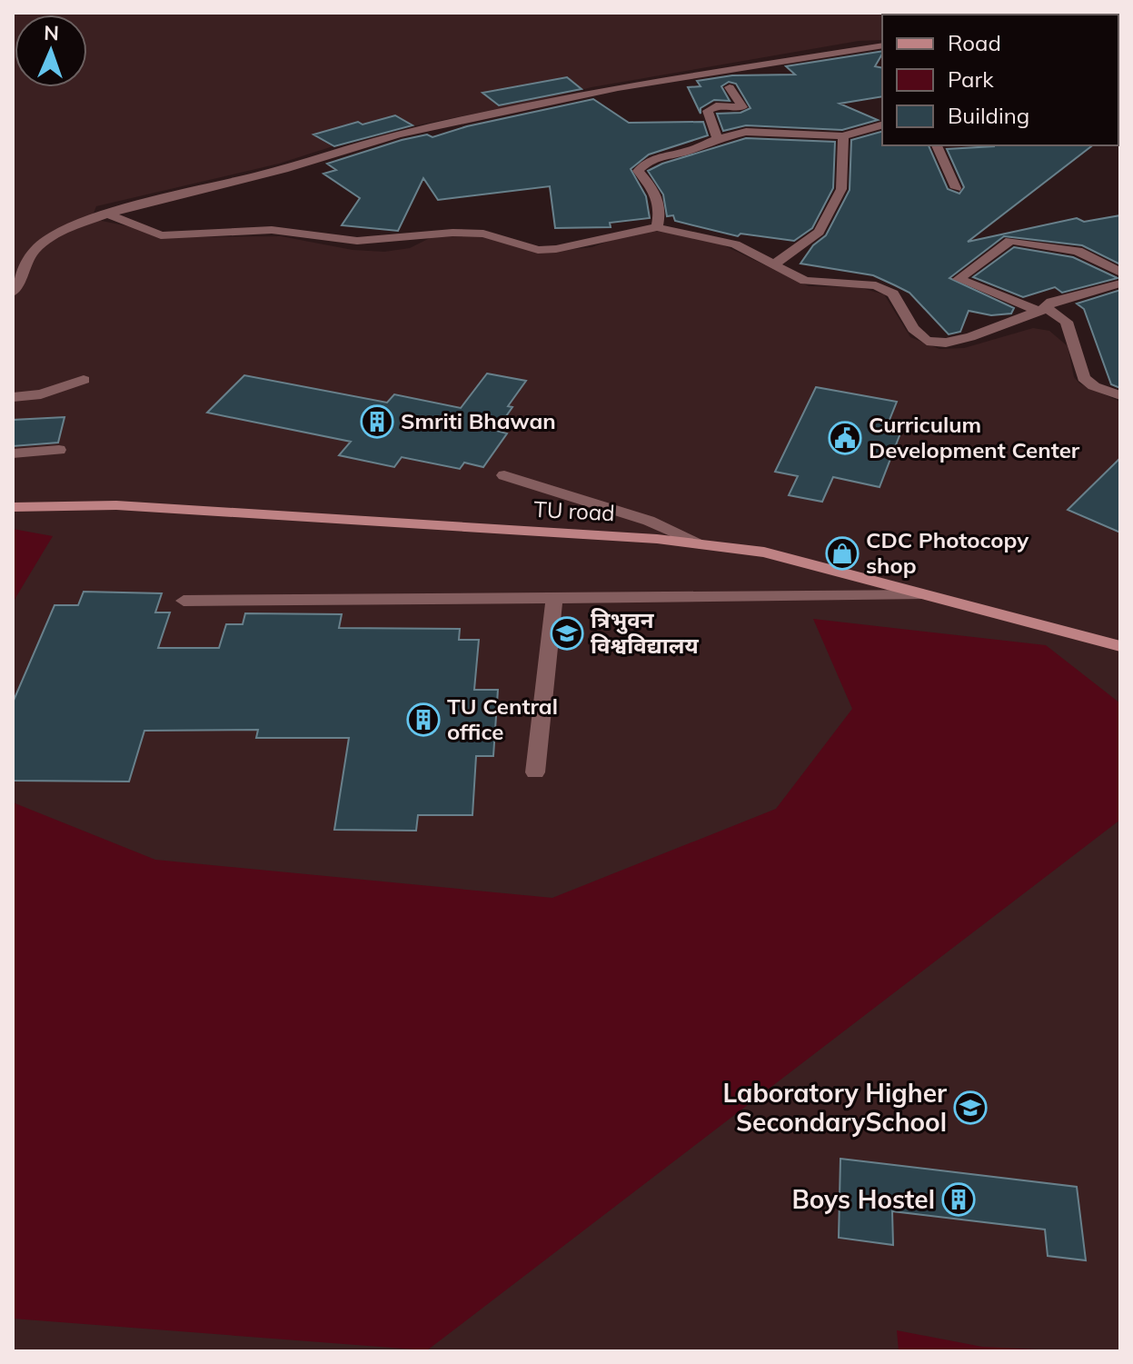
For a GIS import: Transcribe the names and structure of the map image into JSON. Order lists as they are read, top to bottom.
{
  "streets": {
    "street": ["TU road"]
  },
  "places": {
    "building": ["Smriti Bhawan", "TU Central office", "Boys Hostel"],
    "public building": ["Curriculum Development Center"],
    "shop": ["CDC Photocopy shop"],
    "school or university": ["त्रिभुवन विश्वविद्यालय", "Laboratory Higher SecondarySchool"]
  },
  "legend": ["Road", "Park", "Building"],
  "north": "top"
}
